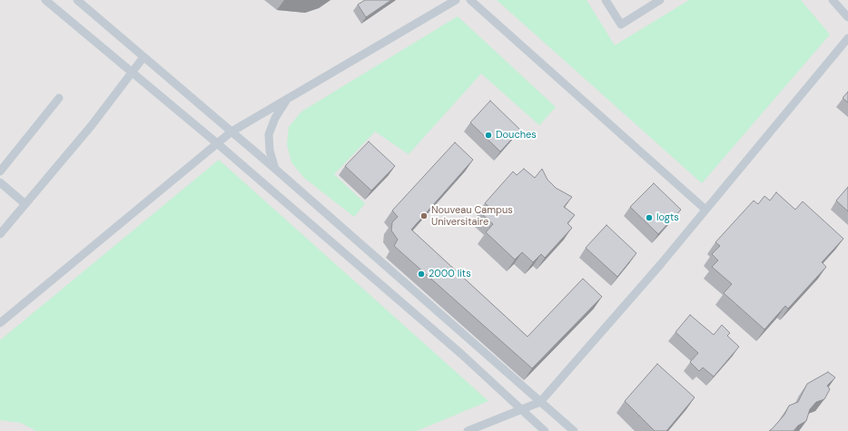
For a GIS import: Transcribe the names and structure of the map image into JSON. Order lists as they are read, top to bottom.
{
  "places": [
    "Douches",
    "Nouveau Campus Universitaire",
    "logts",
    "2000 lits"
  ]
}
